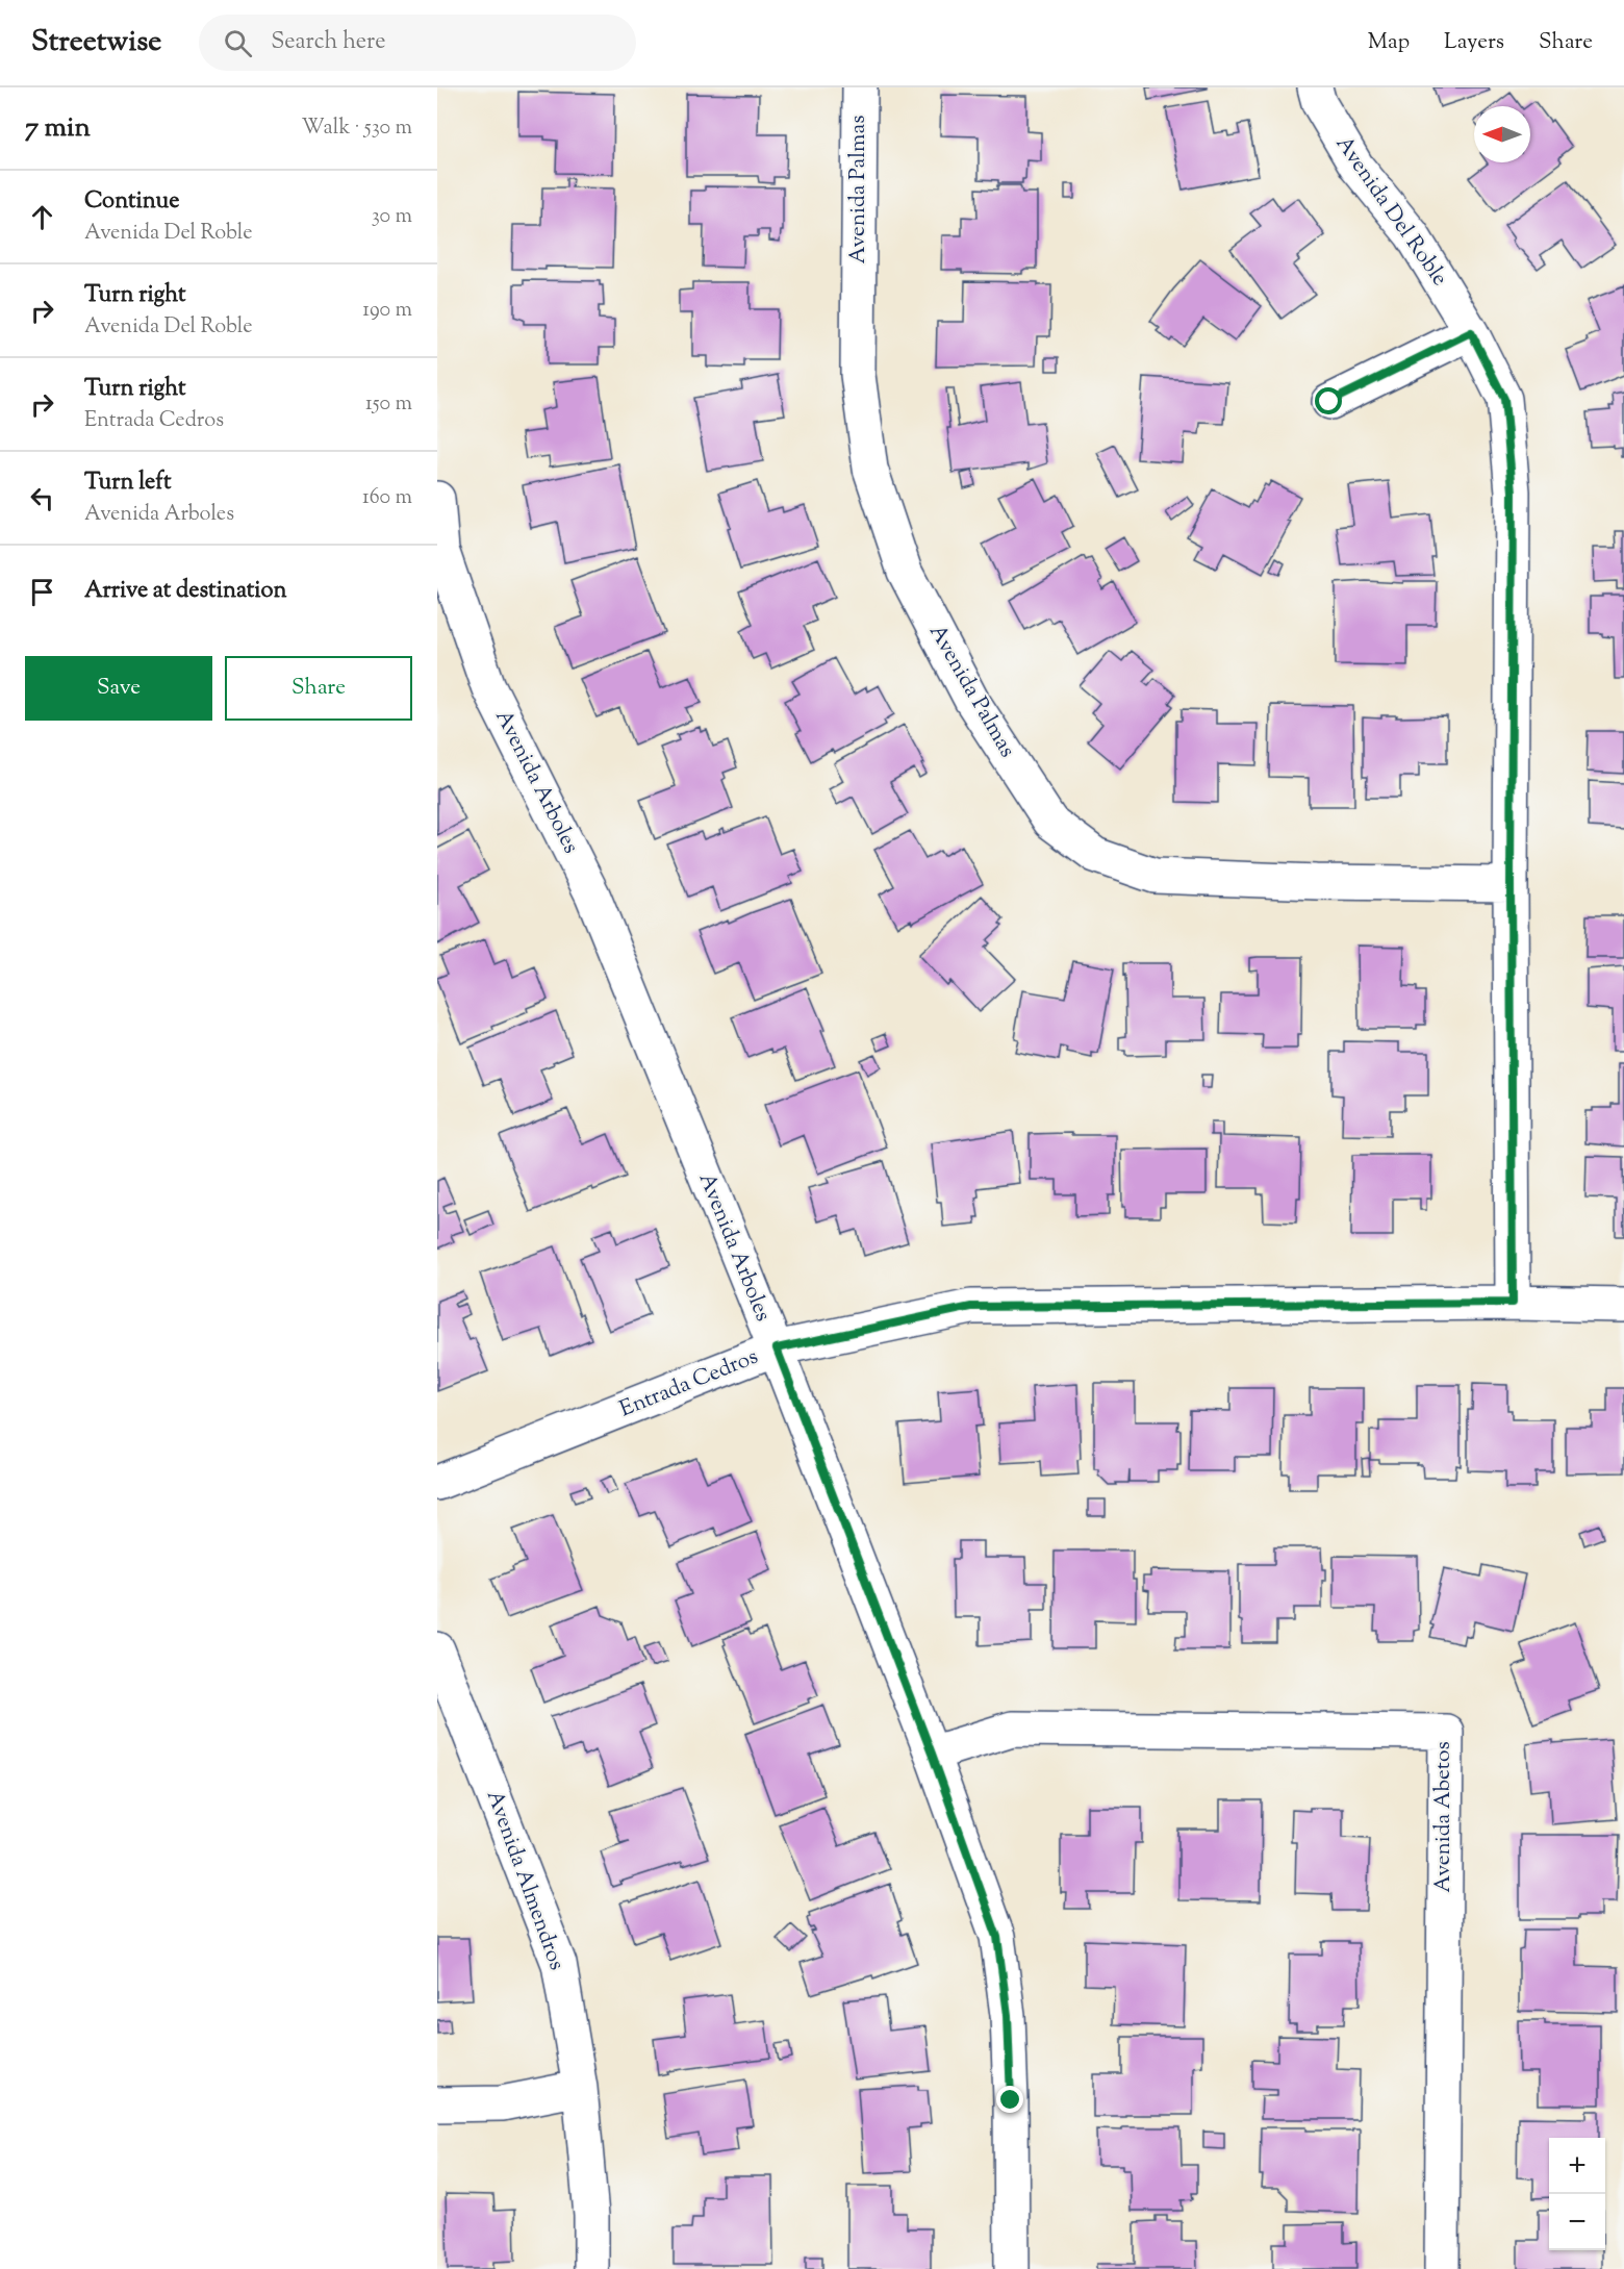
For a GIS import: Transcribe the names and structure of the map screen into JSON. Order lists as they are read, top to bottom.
{
  "streets": {
    "street": [
      "Avenida Palmas",
      "Avenida Del Roble",
      "Avenida Arboles",
      "Entrada Cedros",
      "Avenida Abetos",
      "Avenida Almendros"
    ]
  },
  "crossings": [
    ["Avenida Palmas", "Avenida Del Roble"],
    ["Avenida Del Roble", "Entrada Cedros"],
    ["Avenida Arboles", "Entrada Cedros"],
    ["Avenida Arboles", "Avenida Abetos"]
  ],
  "north": "left",
  "page": {
    "header": "Streetwise",
    "search": "Search here",
    "nav": ["Map", "Layers", "Share"],
    "heading": ["7 min", "Walk · 530 m"],
    "list": [
      ["Continue", "Avenida Del Roble", "30 m"],
      ["Turn right", "Avenida Del Roble", "190 m"],
      ["Turn right", "Entrada Cedros", "150 m"],
      ["Turn left", "Avenida Arboles", "160 m"],
      "Arrive at destination"
    ],
    "buttons": ["Save", "Share"],
    "map_buttons": ["+", "−"]
  }
}
